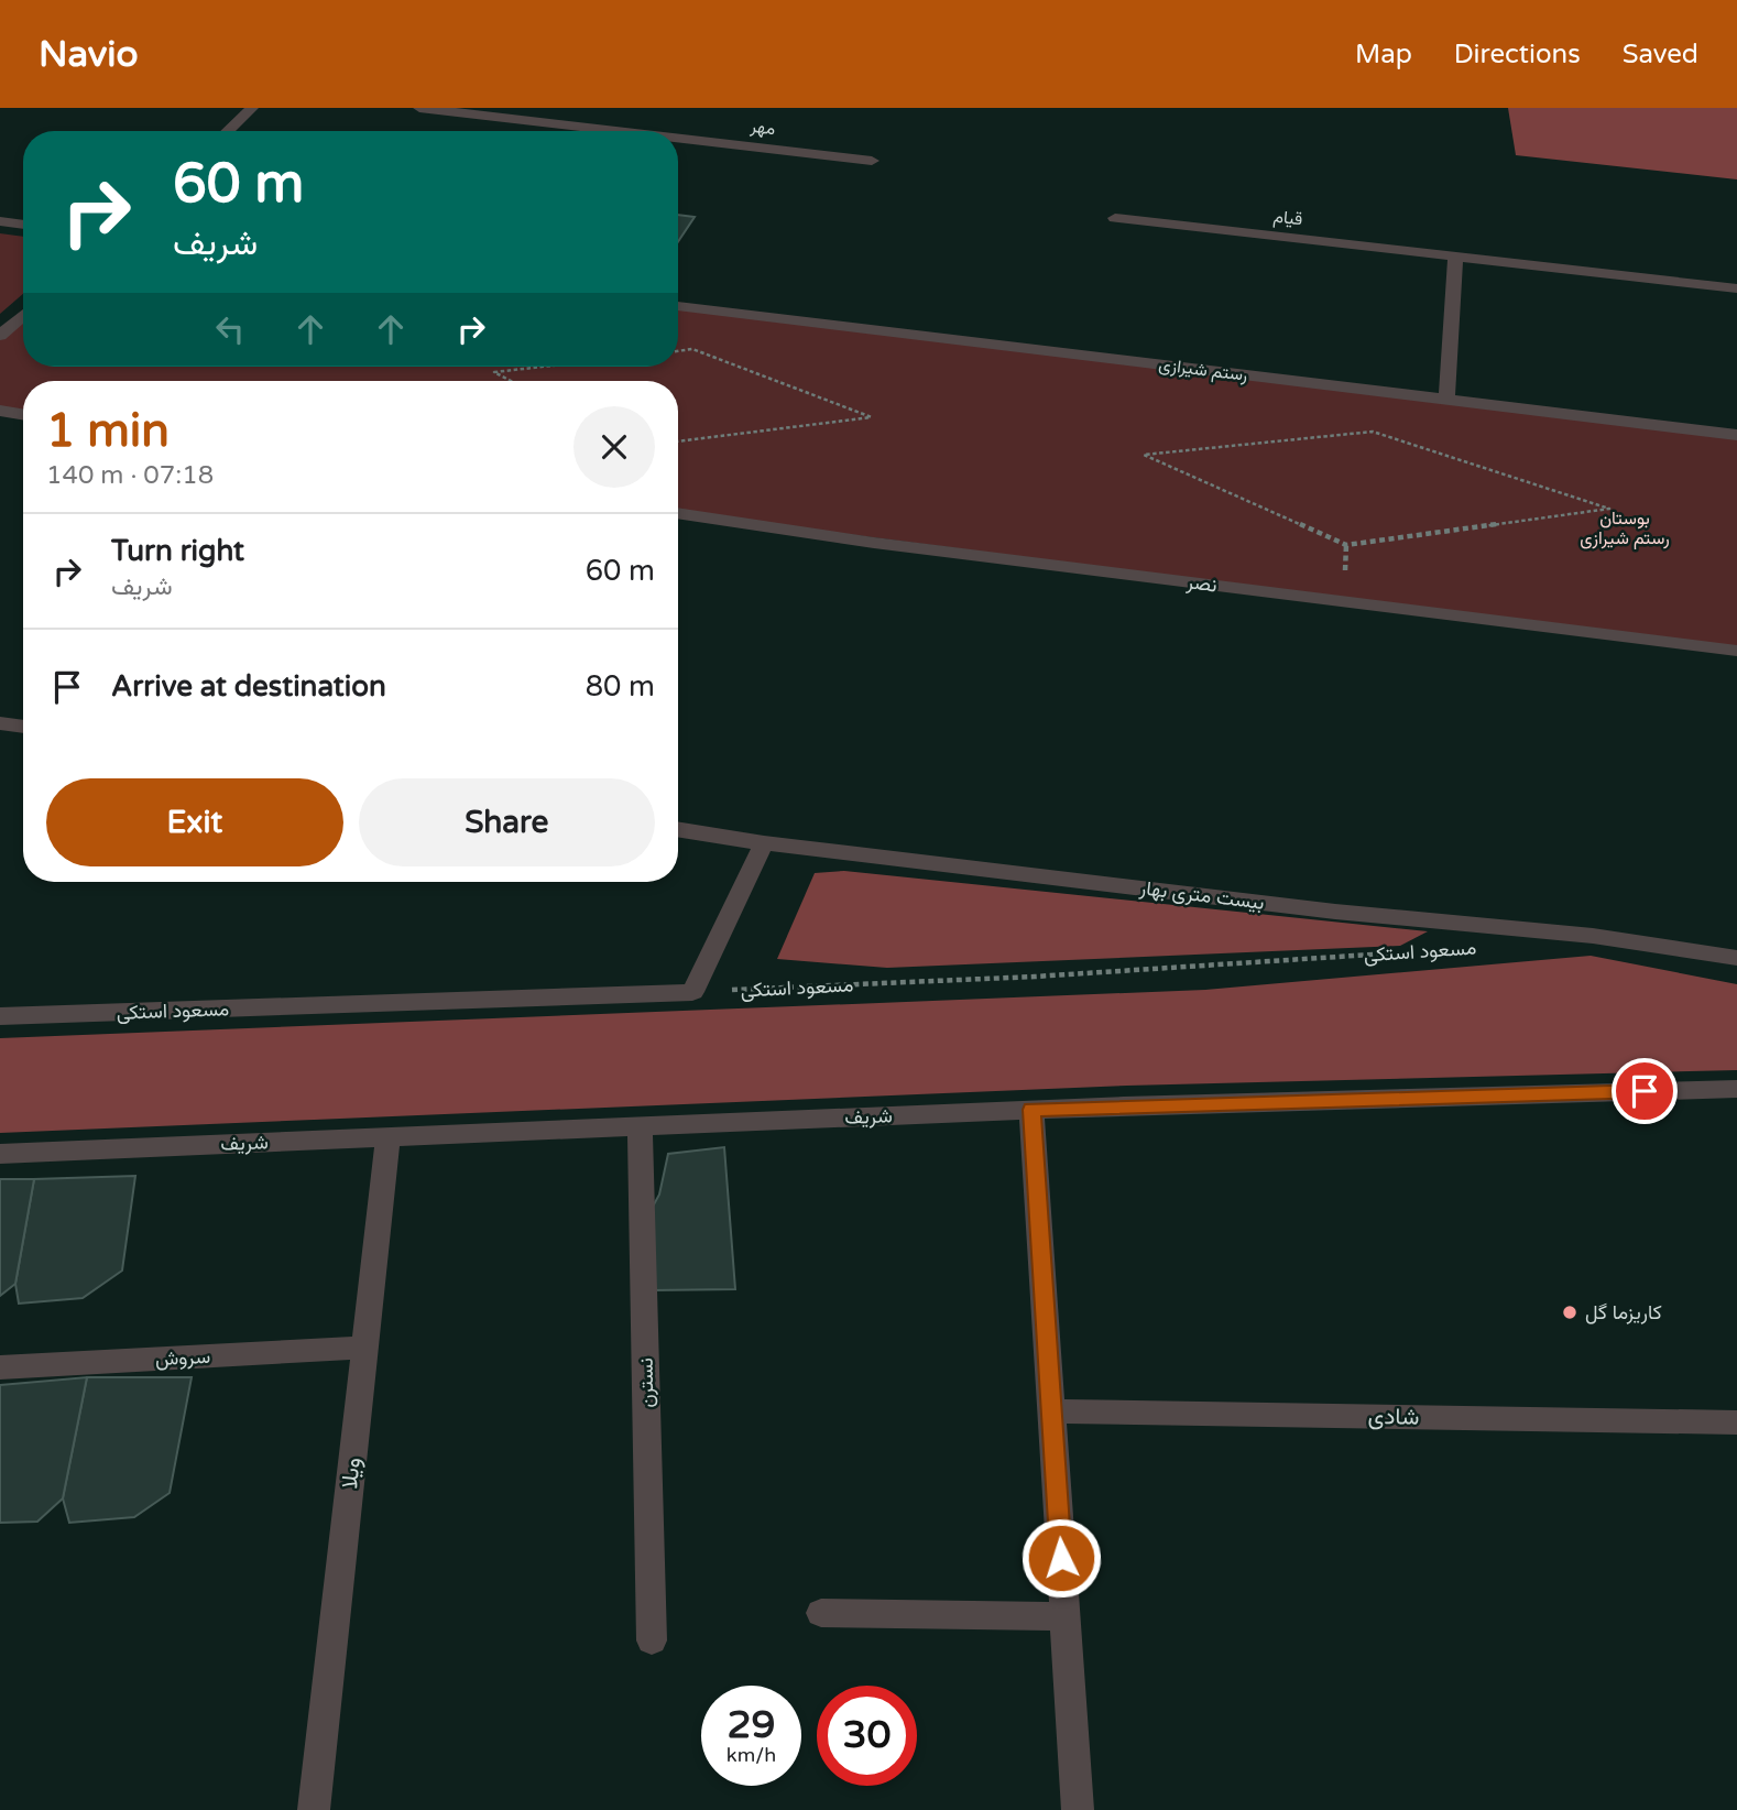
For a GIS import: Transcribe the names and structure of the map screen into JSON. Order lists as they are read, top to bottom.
{
  "streets": {
    "street": [
      "مهر",
      "قیام",
      "رستم شیرازی",
      "نصر",
      "بیست متری بهار",
      "مسعود استکی",
      "شریف",
      "سروش",
      "نسترن",
      "شادی",
      "ویلا"
    ]
  },
  "crossings": [
    ["شریف", "نسترن"],
    ["شریف", "ویلا"],
    ["سروش", "ویلا"]
  ],
  "parks": ["بوستان رستم شیرازی"],
  "places": ["کاریزما گل"],
  "page": {
    "header": "Navio",
    "nav": ["Map", "Directions", "Saved"],
    "turn": ["60 m", "شریف"],
    "heading": ["1 min", "140 m · 07:18"],
    "list": [
      {
        "name": "Turn right",
        "note": "شریف",
        "value": "60 m"
      },
      {
        "name": "Arrive at destination",
        "value": "80 m"
      }
    ],
    "buttons": ["Exit", "Share"],
    "speed": "29 km/h",
    "limit": "30"
  }
}
